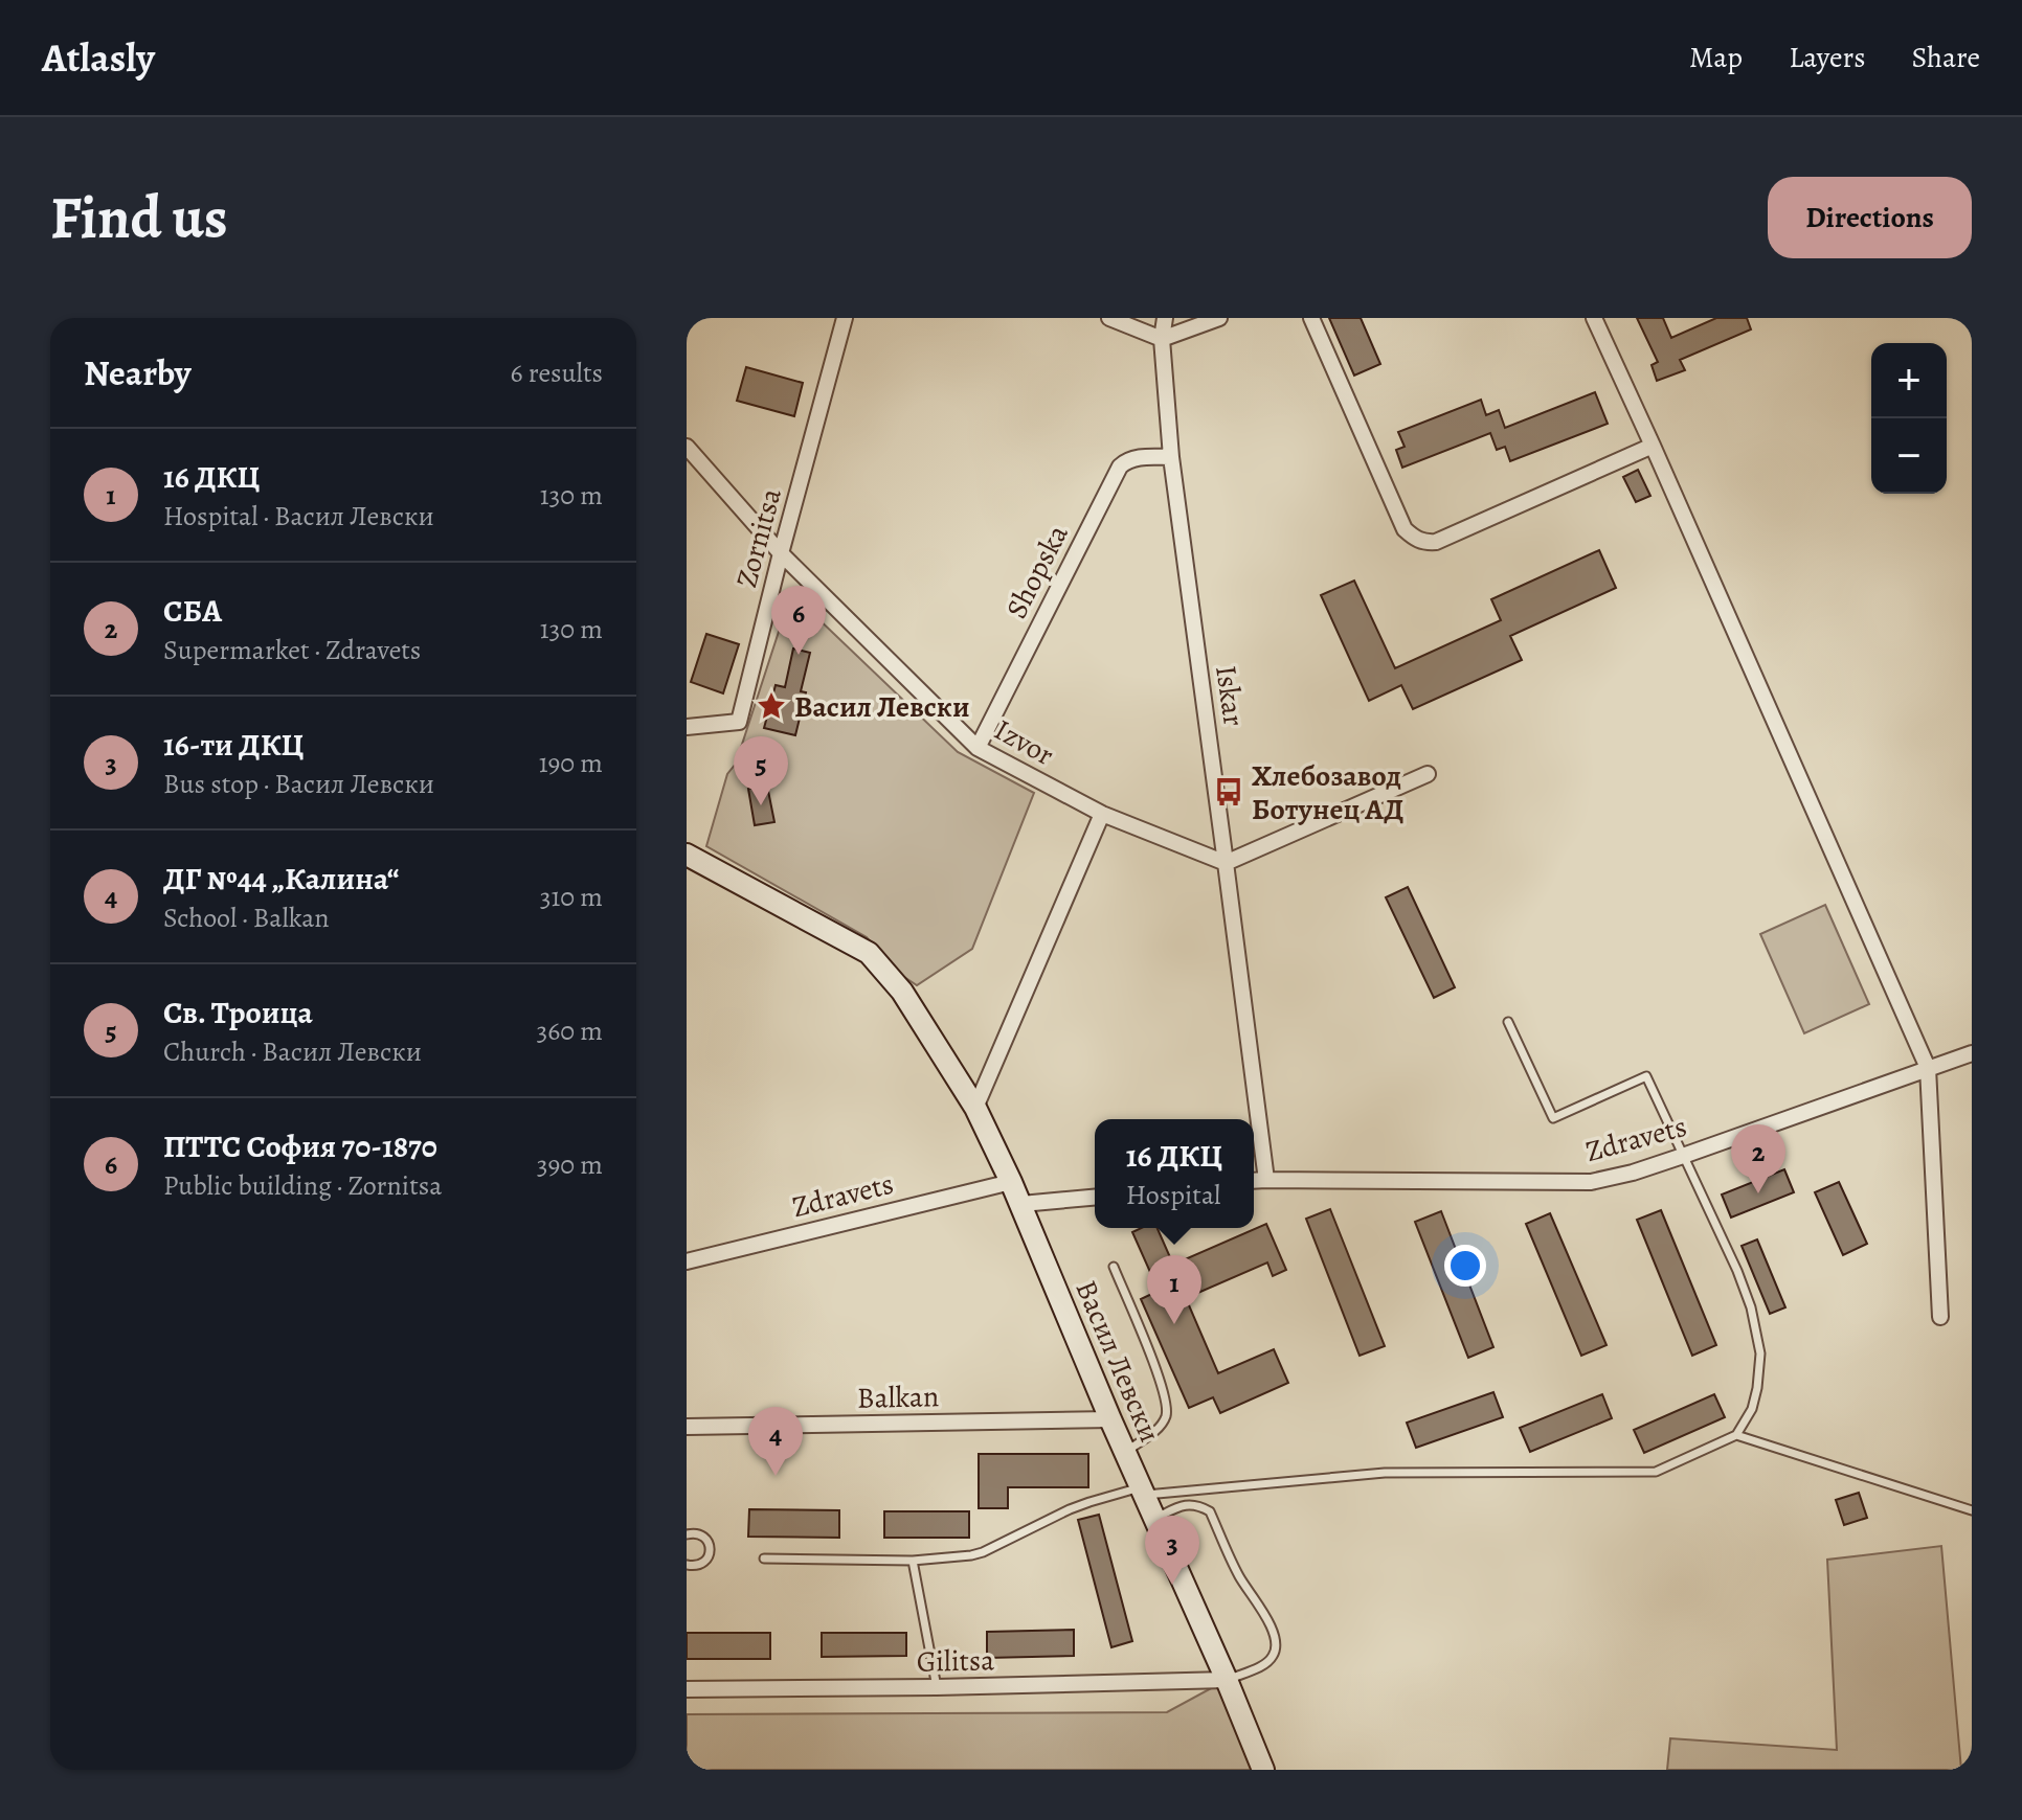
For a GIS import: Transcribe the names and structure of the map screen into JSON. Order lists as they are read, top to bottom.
{
  "streets": {
    "street": [
      "Zornitsa",
      "Shopska",
      "Iskar",
      "Izvor",
      "Zdravets",
      "Васил Левски",
      "Balkan",
      "Gilitsa"
    ]
  },
  "crossings": [
    ["Zornitsa", "Izvor"],
    ["Shopska", "Iskar"],
    ["Shopska", "Izvor"],
    ["Iskar", "Izvor"],
    ["Iskar", "Zdravets"],
    ["Zdravets", "Васил Левски"],
    ["Васил Левски", "Balkan"],
    ["Васил Левски", "Gilitsa"]
  ],
  "places": {
    "place": ["Васил Левски"],
    "bus stop": ["Хлебозавод Ботунец АД"]
  },
  "page": {
    "header": "Atlasly",
    "nav": ["Map", "Layers", "Share"],
    "buttons": "Directions",
    "title": "Find us",
    "heading": ["Nearby", "6 results"],
    "map_buttons": ["+", "−"],
    "list": [
      {
        "mark": "1",
        "name": "16 ДКЦ",
        "note": "Hospital · Васил Левски",
        "value": "130 m"
      },
      {
        "mark": "2",
        "name": "СБА",
        "note": "Supermarket · Zdravets",
        "value": "130 m"
      },
      {
        "mark": "3",
        "name": "16-ти ДКЦ",
        "note": "Bus stop · Васил Левски",
        "value": "190 m"
      },
      {
        "mark": "4",
        "name": "ДГ №44 „Калина“",
        "note": "School · Balkan",
        "value": "310 m"
      },
      {
        "mark": "5",
        "name": "Св. Троица",
        "note": "Church · Васил Левски",
        "value": "360 m"
      },
      {
        "mark": "6",
        "name": "ПТТС София 70-1870",
        "note": "Public building · Zornitsa",
        "value": "390 m"
      }
    ],
    "pins": [
      "6",
      "5",
      "2",
      "1",
      "4",
      "3"
    ],
    "popup": ["16 ДКЦ", "Hospital"]
  }
}
